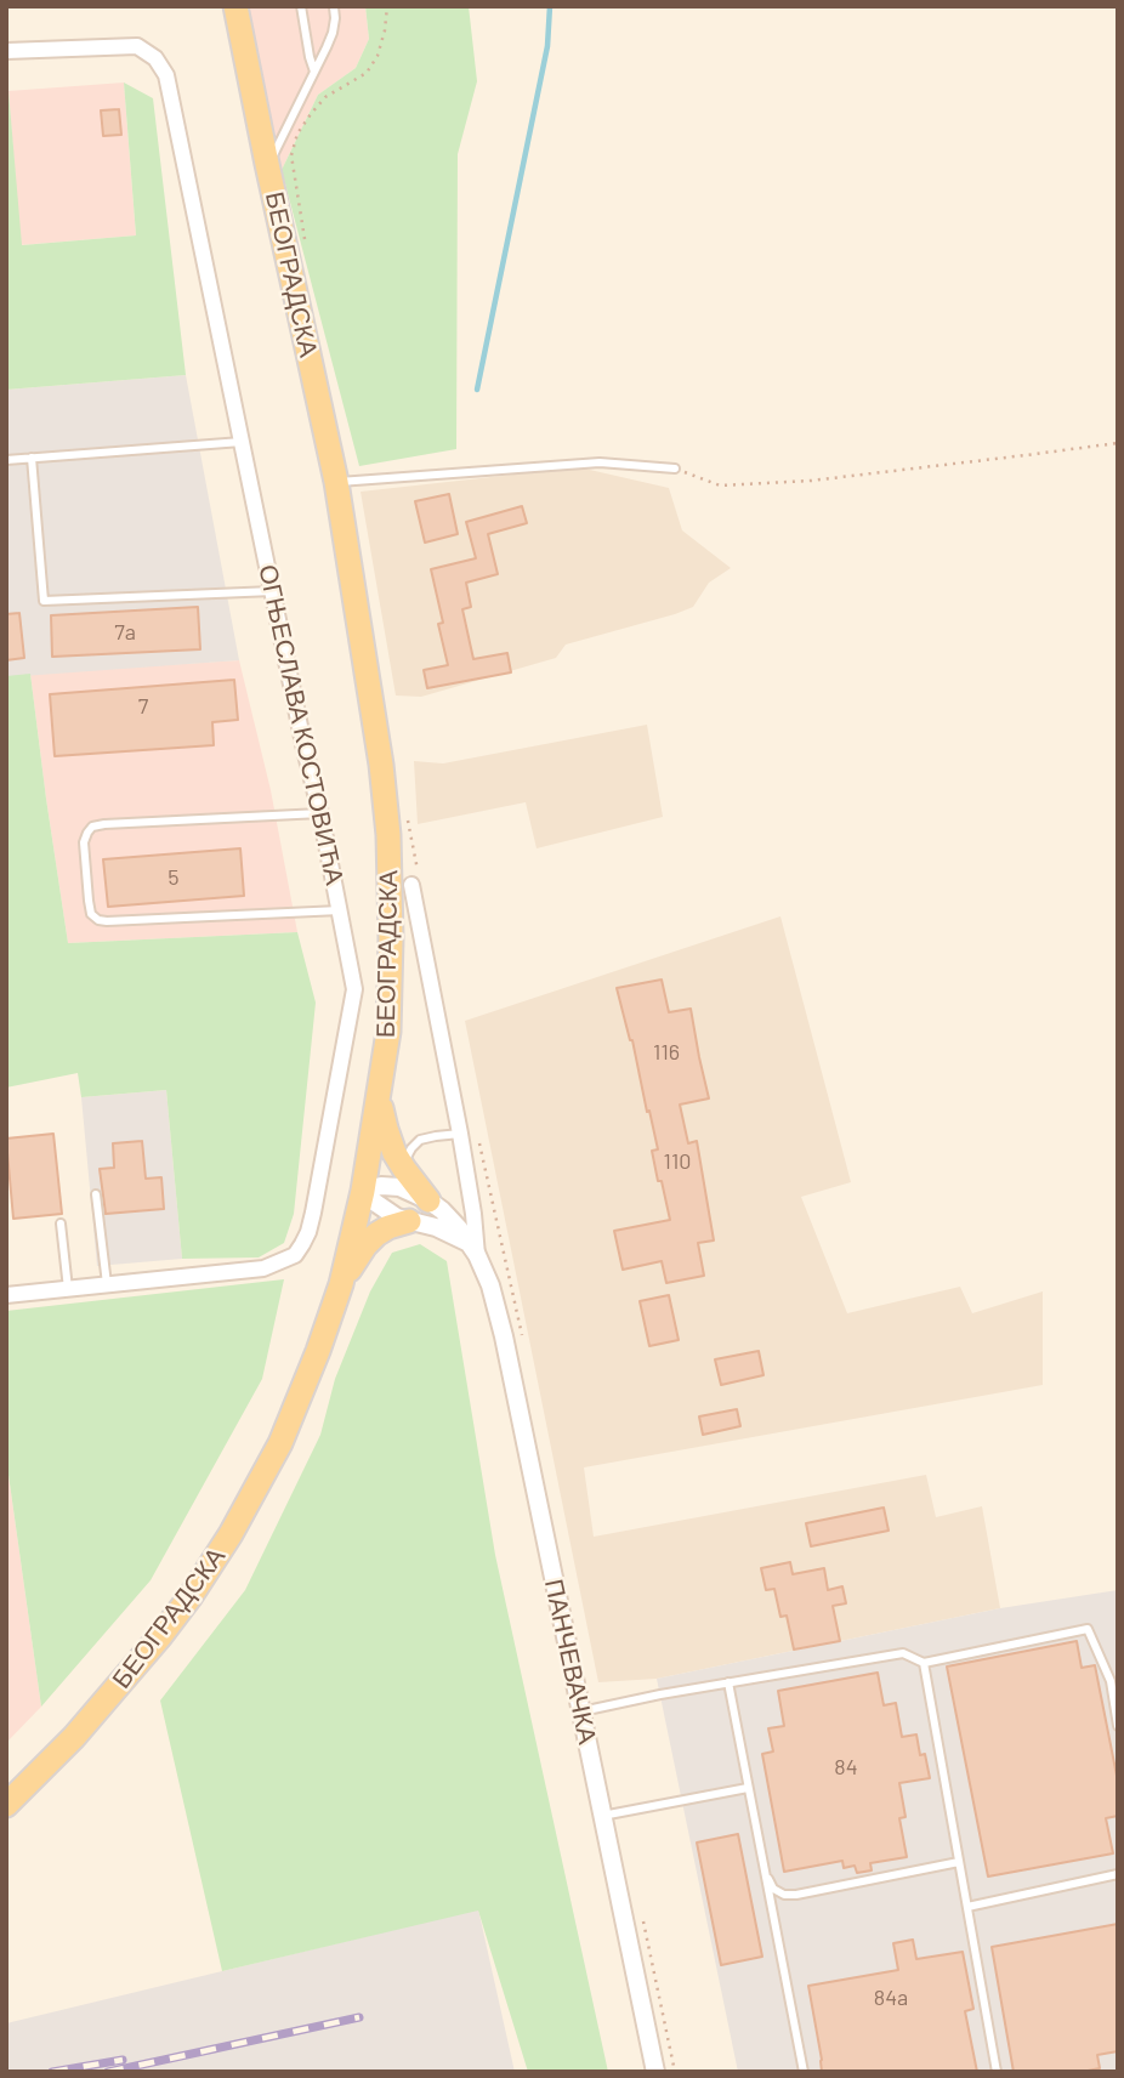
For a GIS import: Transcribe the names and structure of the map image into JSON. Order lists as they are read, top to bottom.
{
  "streets": {
    "main road": ["БЕОГРАДСКА"],
    "street": ["ОГЊЕСЛАВА КОСТОВИЋА", "ПАНЧЕВАЧКА"]
  },
  "house_numbers": [
    "7a",
    "7",
    "5",
    "116",
    "110",
    "84",
    "84a"
  ]
}
